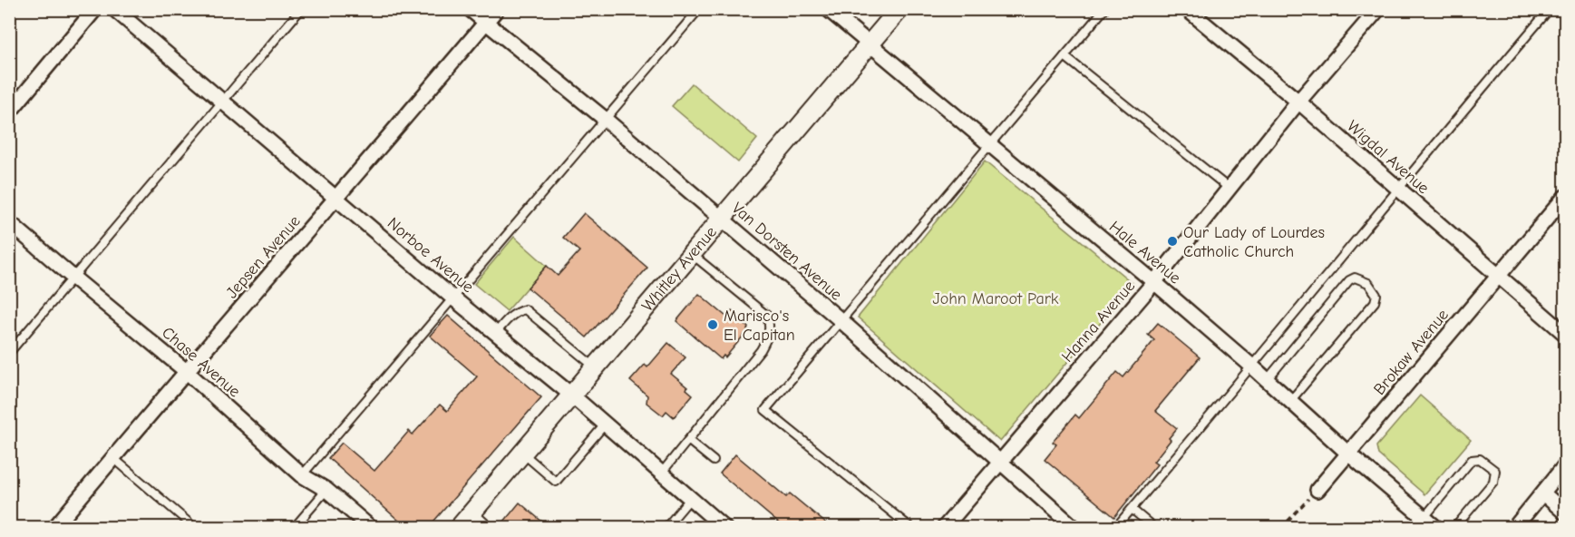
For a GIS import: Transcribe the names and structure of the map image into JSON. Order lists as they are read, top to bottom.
{
  "streets": {
    "street": [
      "Wigdal Avenue",
      "Van Dorsten Avenue",
      "Hale Avenue",
      "Norboe Avenue",
      "Jepsen Avenue",
      "Whitley Avenue",
      "Hanna Avenue",
      "Brokaw Avenue",
      "Chase Avenue"
    ]
  },
  "crossings": [
    ["Wigdal Avenue", "Hanna Avenue"],
    ["Wigdal Avenue", "Brokaw Avenue"],
    ["Van Dorsten Avenue", "Jepsen Avenue"],
    ["Van Dorsten Avenue", "Whitley Avenue"],
    ["Van Dorsten Avenue", "Hanna Avenue"],
    ["Hale Avenue", "Whitley Avenue"],
    ["Hale Avenue", "Hanna Avenue"],
    ["Hale Avenue", "Brokaw Avenue"],
    ["Norboe Avenue", "Jepsen Avenue"],
    ["Norboe Avenue", "Whitley Avenue"],
    ["Jepsen Avenue", "Chase Avenue"]
  ],
  "parks": ["John Maroot Park"],
  "places": ["Our Lady of Lourdes Catholic Church", "Marisco's El Capitan"]
}
